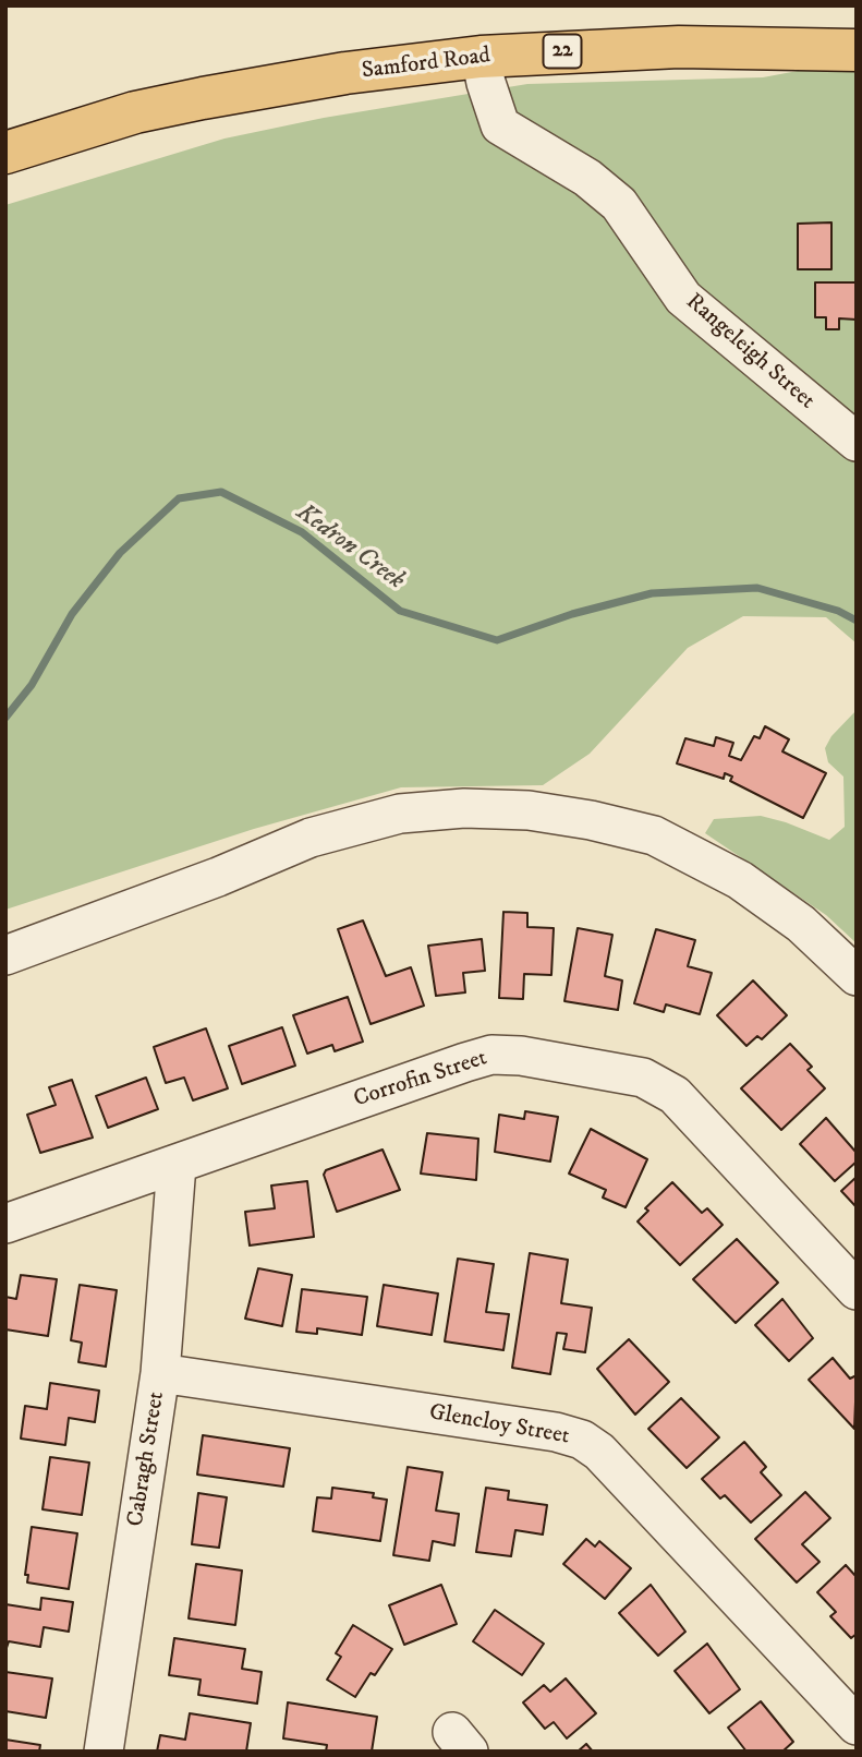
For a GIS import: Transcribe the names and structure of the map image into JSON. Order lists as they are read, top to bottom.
{
  "streets": {
    "main road": ["22", "Samford Road"],
    "street": [
      "Rangeleigh Street",
      "Corrofin Street",
      "Glencloy Street",
      "Cabragh Street"
    ]
  },
  "crossings": [
    ["Samford Road", "Rangeleigh Street"],
    ["Corrofin Street", "Cabragh Street"],
    ["Glencloy Street", "Cabragh Street"]
  ],
  "water": ["Kedron Creek"]
}
